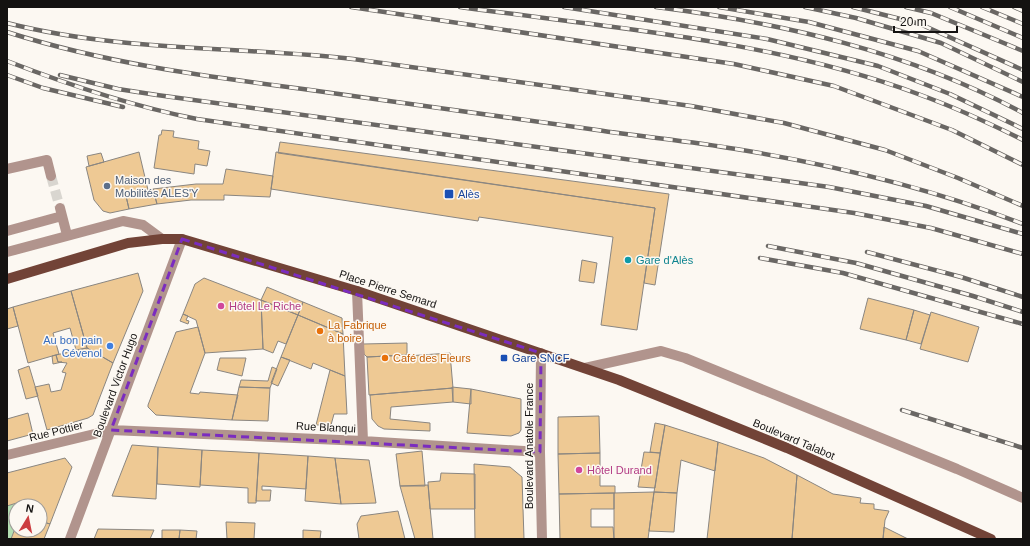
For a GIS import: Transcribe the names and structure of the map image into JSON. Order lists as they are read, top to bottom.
{
  "streets": {
    "main road": ["Place Pierre Semard", "Boulevard Talabot"],
    "street": [
      "Boulevard Victor Hugo",
      "Rue Blanqui",
      "Rue Pottier",
      "Boulevard Anatole France"
    ]
  },
  "crossings": [
    ["Place Pierre Semard", "Boulevard Victor Hugo"],
    ["Place Pierre Semard", "Boulevard Talabot"],
    ["Place Pierre Semard", "Boulevard Anatole France"],
    ["Boulevard Victor Hugo", "Rue Blanqui"],
    ["Boulevard Victor Hugo", "Rue Pottier"],
    ["Rue Blanqui", "Rue Pottier"],
    ["Rue Blanqui", "Boulevard Anatole France"]
  ],
  "places": {
    "other": [
      "Maison des Mobilités ALES'Y",
      "Gare d'Alès",
      "Hôtel Le Riche",
      "La Fabrique à boire",
      "Au bon pain Cévenol",
      "Café des Fleurs",
      "Hôtel Durand"
    ],
    "transit": ["Alès", "Gare SNCF"]
  },
  "scale_bar": "20 m",
  "north": "top"
}
